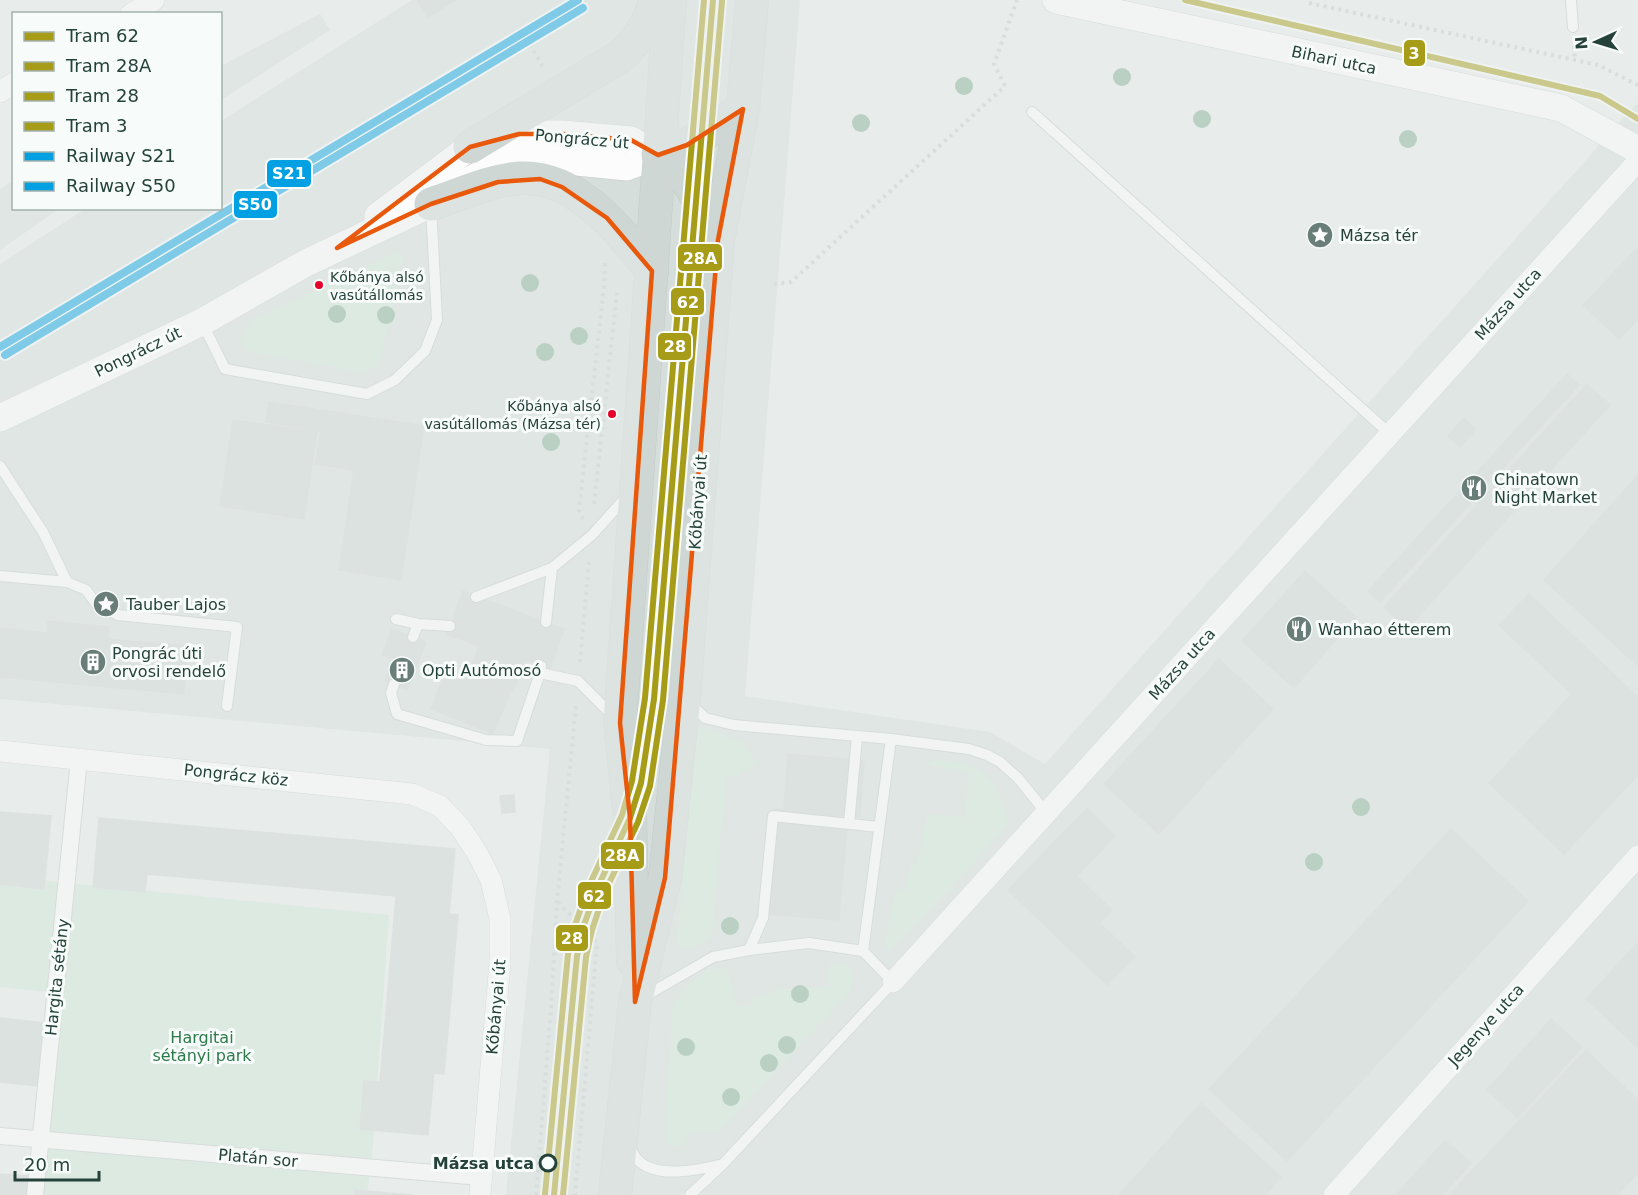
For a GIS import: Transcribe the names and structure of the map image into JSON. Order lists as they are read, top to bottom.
{
  "streets": {
    "main road": ["Kőbányai út"],
    "street": [
      "Bihari utca",
      "Pongrácz út",
      "Mázsa utca",
      "Pongrácz köz",
      "Hargita sétány",
      "Jegenye utca",
      "Platán sor"
    ]
  },
  "crossings": [
    ["Pongrácz út", "Kőbányai út"],
    ["Kőbányai út", "Pongrácz köz"],
    ["Kőbányai út", "Platán sor"],
    ["Pongrácz köz", "Hargita sétány"],
    ["Hargita sétány", "Platán sor"]
  ],
  "parks": ["Hargitai sétányi park"],
  "places": {
    "place": ["Mázsa tér", "Tauber Lajos"],
    "other": ["Kőbánya alsó vasútállomás", "Kőbánya alsó vasútállomás (Mázsa tér)", "Mázsa utca"],
    "restaurant": ["Chinatown Night Market", "Wanhao étterem"],
    "building": ["Pongrác úti orvosi rendelő", "Opti Autómosó"]
  },
  "lines": [
    "tram line 62",
    "tram line 28",
    "tram line 3",
    "rail line S21",
    "tram line 28A",
    "rail line S50"
  ],
  "legend": [
    "Tram 62",
    "Tram 28A",
    "Tram 28",
    "Tram 3",
    "Railway S21",
    "Railway S50"
  ],
  "scale_bar": "20 m",
  "north": "left"
}
